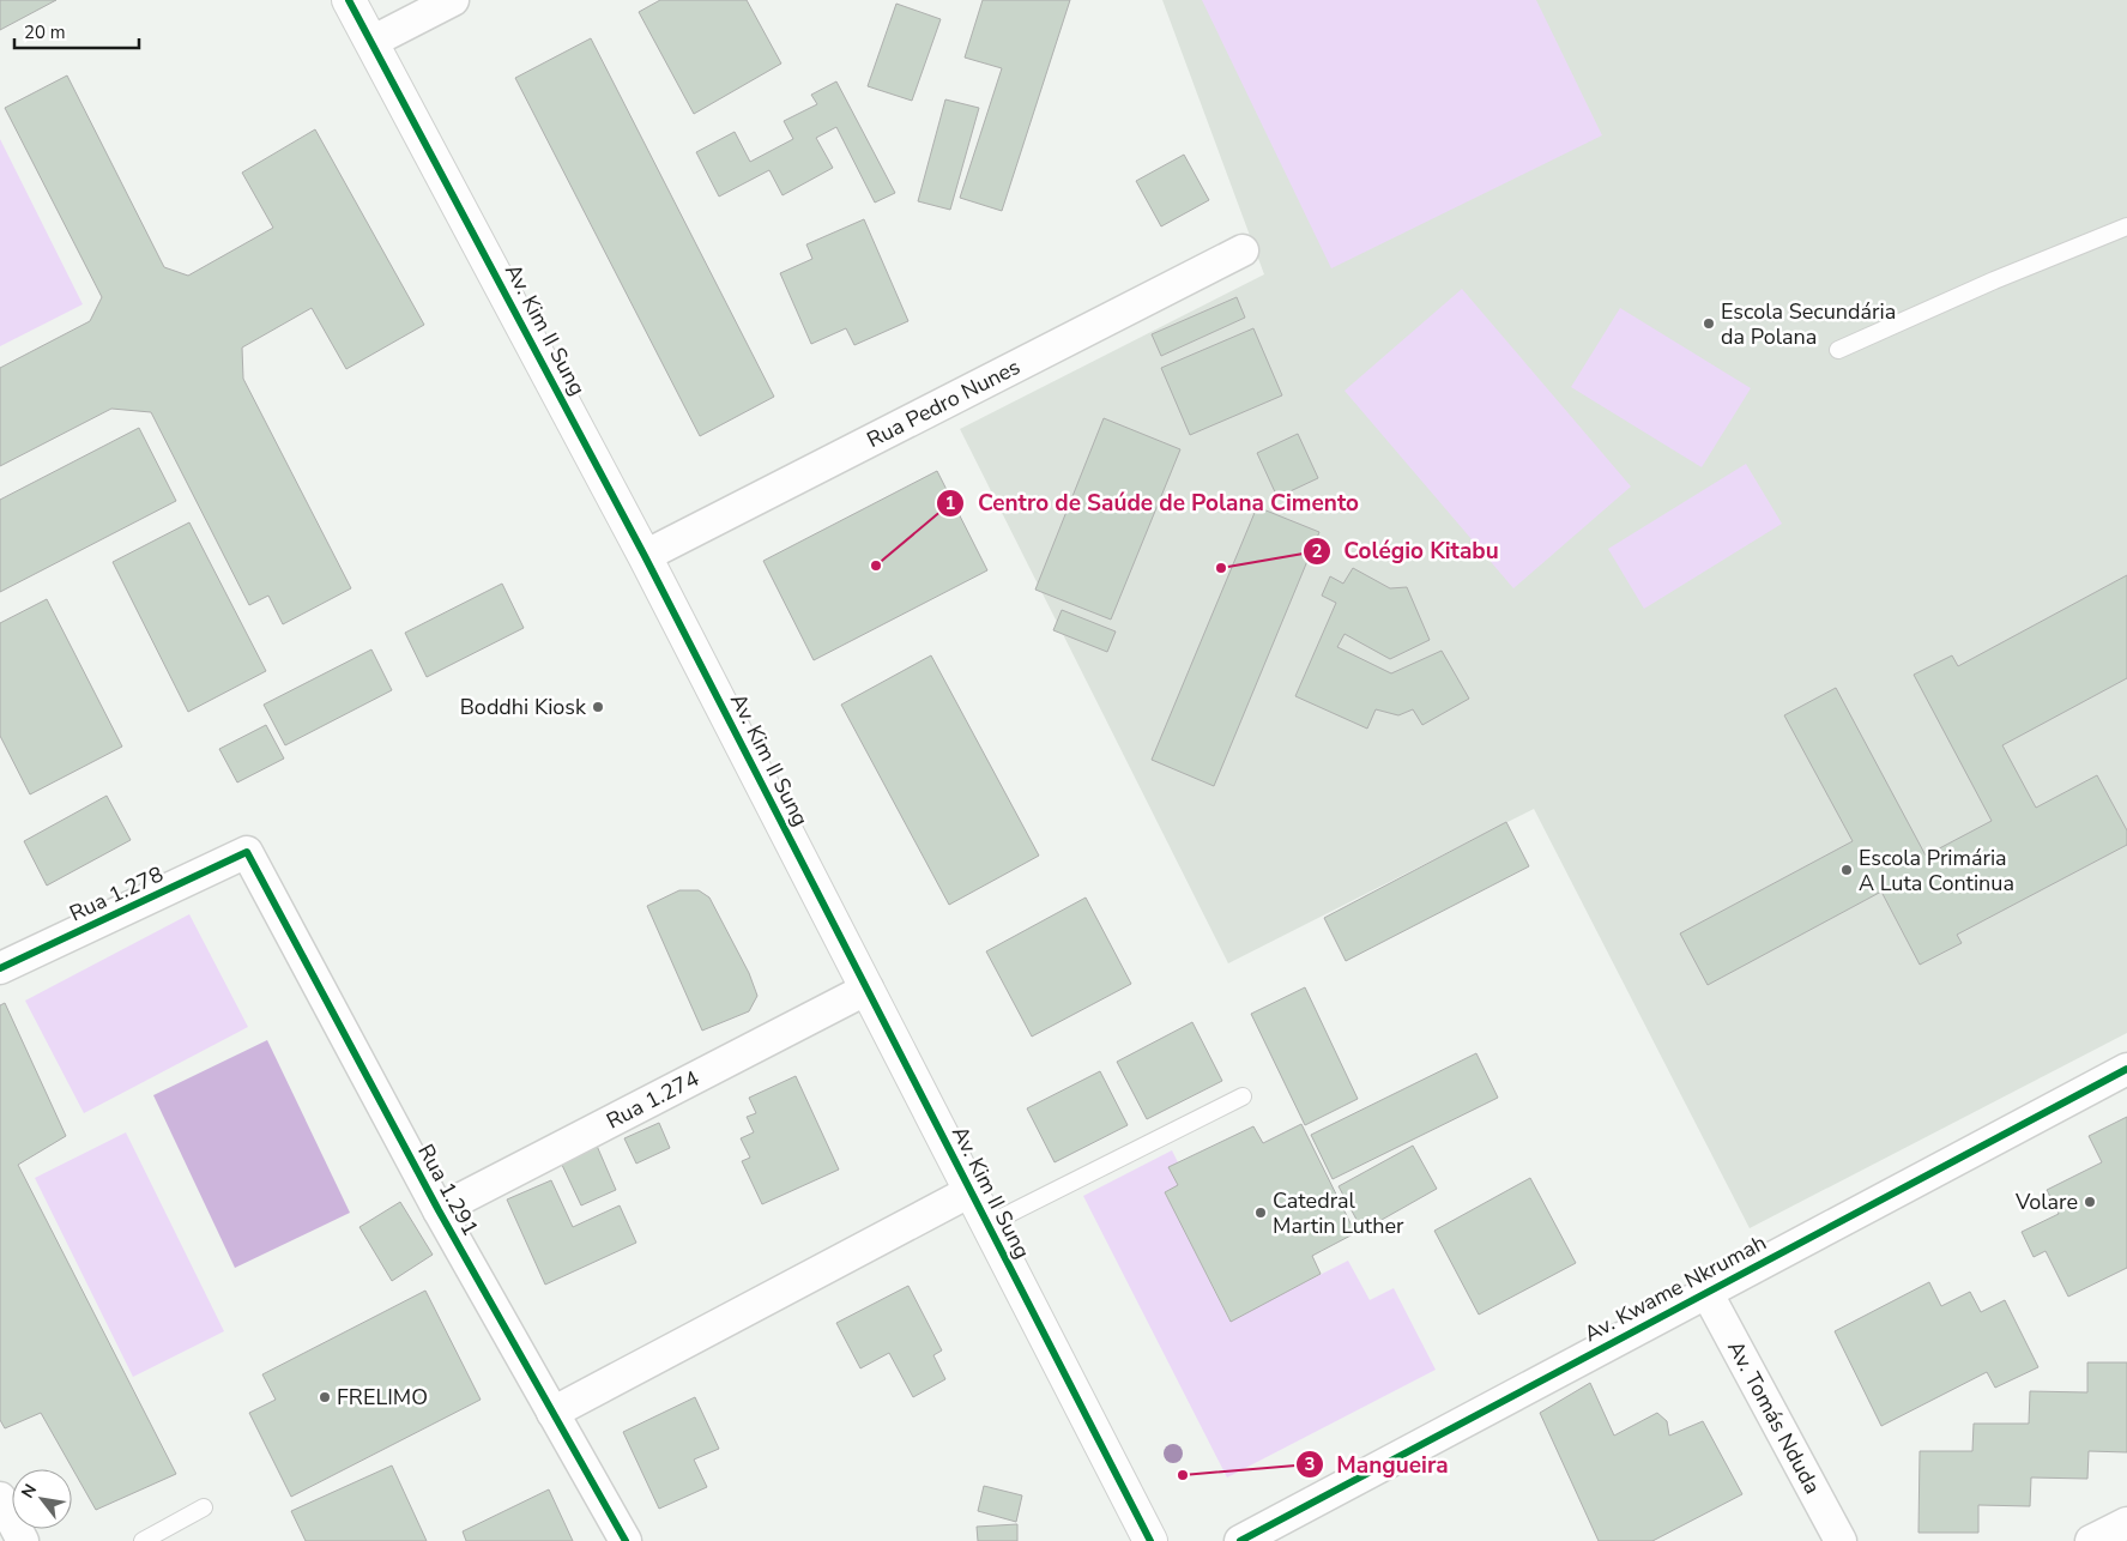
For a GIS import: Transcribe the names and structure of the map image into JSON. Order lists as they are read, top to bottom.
{
  "streets": {
    "street": [
      "Av. Kim II Sung",
      "Rua Pedro Nunes",
      "Rua 1.278",
      "Rua 1.274",
      "Rua 1.291",
      "Av. Kwame Nkrumah",
      "Av. Tomás Nduda"
    ]
  },
  "crossings": [
    ["Av. Kim II Sung", "Rua Pedro Nunes"],
    ["Av. Kim II Sung", "Rua 1.274"],
    ["Rua 1.278", "Rua 1.291"],
    ["Rua 1.274", "Rua 1.291"],
    ["Av. Kwame Nkrumah", "Av. Tomás Nduda"]
  ],
  "places": [
    "Escola Secundária da Polana",
    "Centro de Saúde de Polana Cimento",
    "Colégio Kitabu",
    "Boddhi Kiosk",
    "Escola Primária A Luta Continua",
    "Volare",
    "Catedral Martin Luther",
    "FRELIMO",
    "Mangueira"
  ],
  "scale_bar": "20 m",
  "north": "top left"
}
